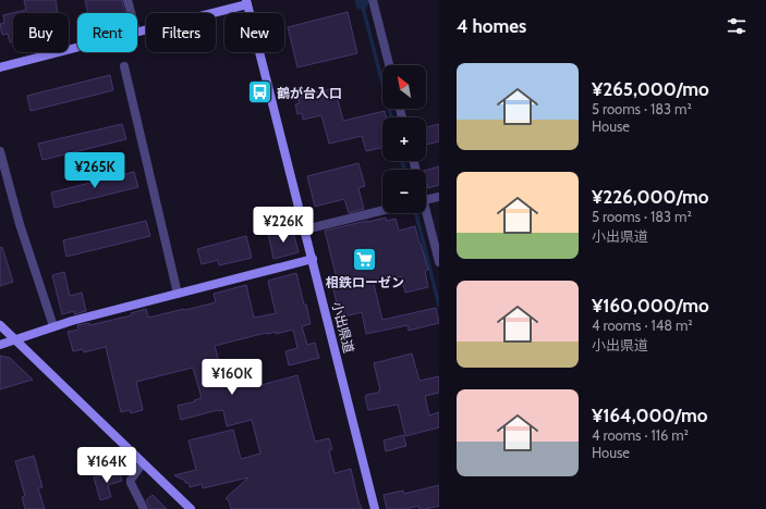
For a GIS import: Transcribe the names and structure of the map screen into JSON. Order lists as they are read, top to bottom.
{
  "streets": {
    "street": ["小出県道"]
  },
  "places": {
    "bus stop": ["鶴が台入口"],
    "supermarket": ["相鉄ローゼン"]
  },
  "north": "top left",
  "page": {
    "heading": "4 homes",
    "chip": [
      "Buy",
      "Rent",
      "Filters",
      "New"
    ],
    "list": [
      {
        "name": "¥265,000/mo",
        "note": "5 rooms · 183 m² · House"
      },
      {
        "name": "¥226,000/mo",
        "note": "5 rooms · 183 m² · 小出県道"
      },
      {
        "name": "¥160,000/mo",
        "note": "4 rooms · 148 m² · 小出県道"
      },
      {
        "name": "¥164,000/mo",
        "note": "4 rooms · 116 m² · House"
      }
    ],
    "map_buttons": ["+", "−"],
    "price": [
      "¥265K",
      "¥226K",
      "¥160K",
      "¥164K"
    ]
  }
}
